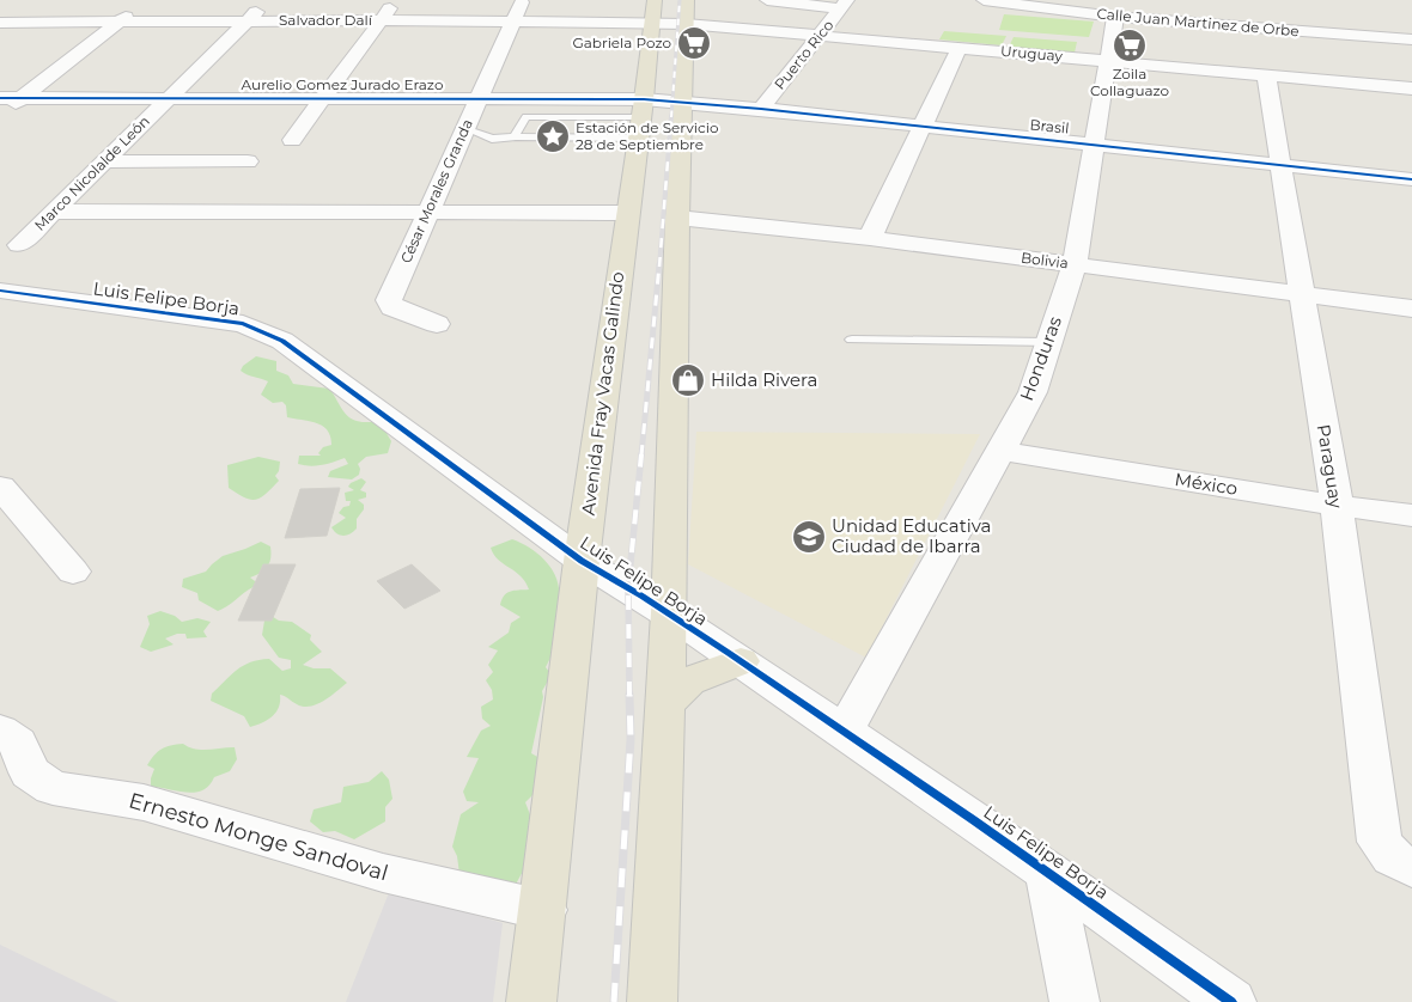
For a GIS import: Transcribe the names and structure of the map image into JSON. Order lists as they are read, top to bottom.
{
  "streets": {
    "main road": ["Avenida Fray Vacas Galindo"],
    "street": [
      "Salvador Dalí",
      "Calle Juan Martinez de Orbe",
      "Uruguay",
      "Puerto Rico",
      "Aurelio Gomez Jurado Erazo",
      "Brasil",
      "Marco Nicolalde León",
      "César Morales Granda",
      "Bolivia",
      "Luis Felipe Borja",
      "Honduras",
      "Paraguay",
      "México",
      "Ernesto Monge Sandoval"
    ]
  },
  "crossings": [
    ["Salvador Dalí", "Uruguay"],
    ["Salvador Dalí", "Marco Nicolalde León"],
    ["Salvador Dalí", "César Morales Granda"],
    ["Salvador Dalí", "Avenida Fray Vacas Galindo"],
    ["Calle Juan Martinez de Orbe", "Honduras"],
    ["Uruguay", "Puerto Rico"],
    ["Uruguay", "Honduras"],
    ["Uruguay", "Avenida Fray Vacas Galindo"],
    ["Uruguay", "Paraguay"],
    ["Puerto Rico", "Brasil"],
    ["Aurelio Gomez Jurado Erazo", "Brasil"],
    ["Aurelio Gomez Jurado Erazo", "Marco Nicolalde León"],
    ["Aurelio Gomez Jurado Erazo", "César Morales Granda"],
    ["Aurelio Gomez Jurado Erazo", "Avenida Fray Vacas Galindo"],
    ["Brasil", "Honduras"],
    ["Brasil", "Paraguay"],
    ["Bolivia", "Honduras"],
    ["Bolivia", "Paraguay"],
    ["Luis Felipe Borja", "Honduras"],
    ["Luis Felipe Borja", "Avenida Fray Vacas Galindo"],
    ["Honduras", "México"],
    ["Avenida Fray Vacas Galindo", "Ernesto Monge Sandoval"],
    ["Paraguay", "México"]
  ],
  "places": {
    "supermarket": ["Gabriela Pozo", "Zoila Collaguazo"],
    "place": ["Estación de Servicio 28 de Septiembre"],
    "shop": ["Hilda Rivera"],
    "school or university": ["Unidad Educativa Ciudad de Ibarra"]
  }
}
